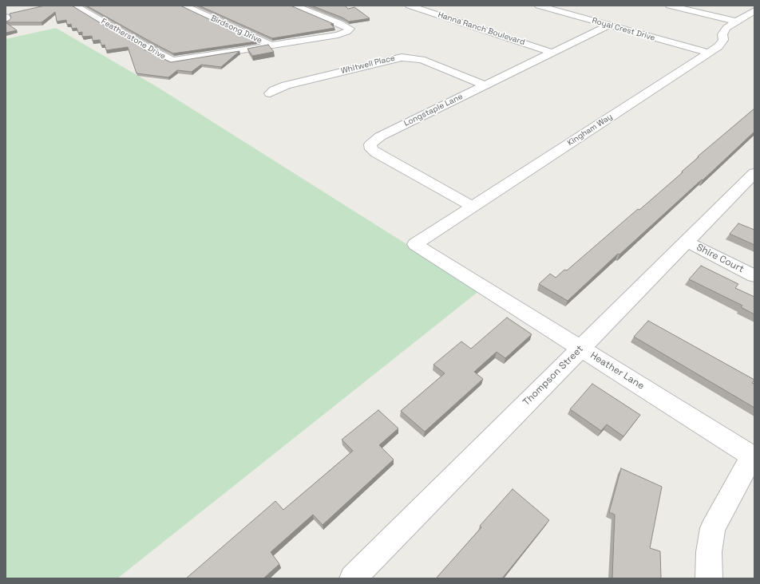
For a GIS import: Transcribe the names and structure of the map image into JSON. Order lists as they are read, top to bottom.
{
  "streets": {
    "street": [
      "Hanna Ranch Boulevard",
      "Birdsong Drive",
      "Royal Crest Drive",
      "Featherstone Drive",
      "Whitwell Place",
      "Longstaple Lane",
      "Kingham Way",
      "Shire Court",
      "Heather Lane",
      "Thompson Street"
    ]
  },
  "crossings": [
    ["Hanna Ranch Boulevard", "Longstaple Lane"],
    ["Birdsong Drive", "Featherstone Drive"],
    ["Royal Crest Drive", "Longstaple Lane"],
    ["Royal Crest Drive", "Kingham Way"],
    ["Whitwell Place", "Longstaple Lane"],
    ["Longstaple Lane", "Kingham Way"],
    ["Kingham Way", "Heather Lane"],
    ["Shire Court", "Thompson Street"],
    ["Heather Lane", "Thompson Street"]
  ]
}
